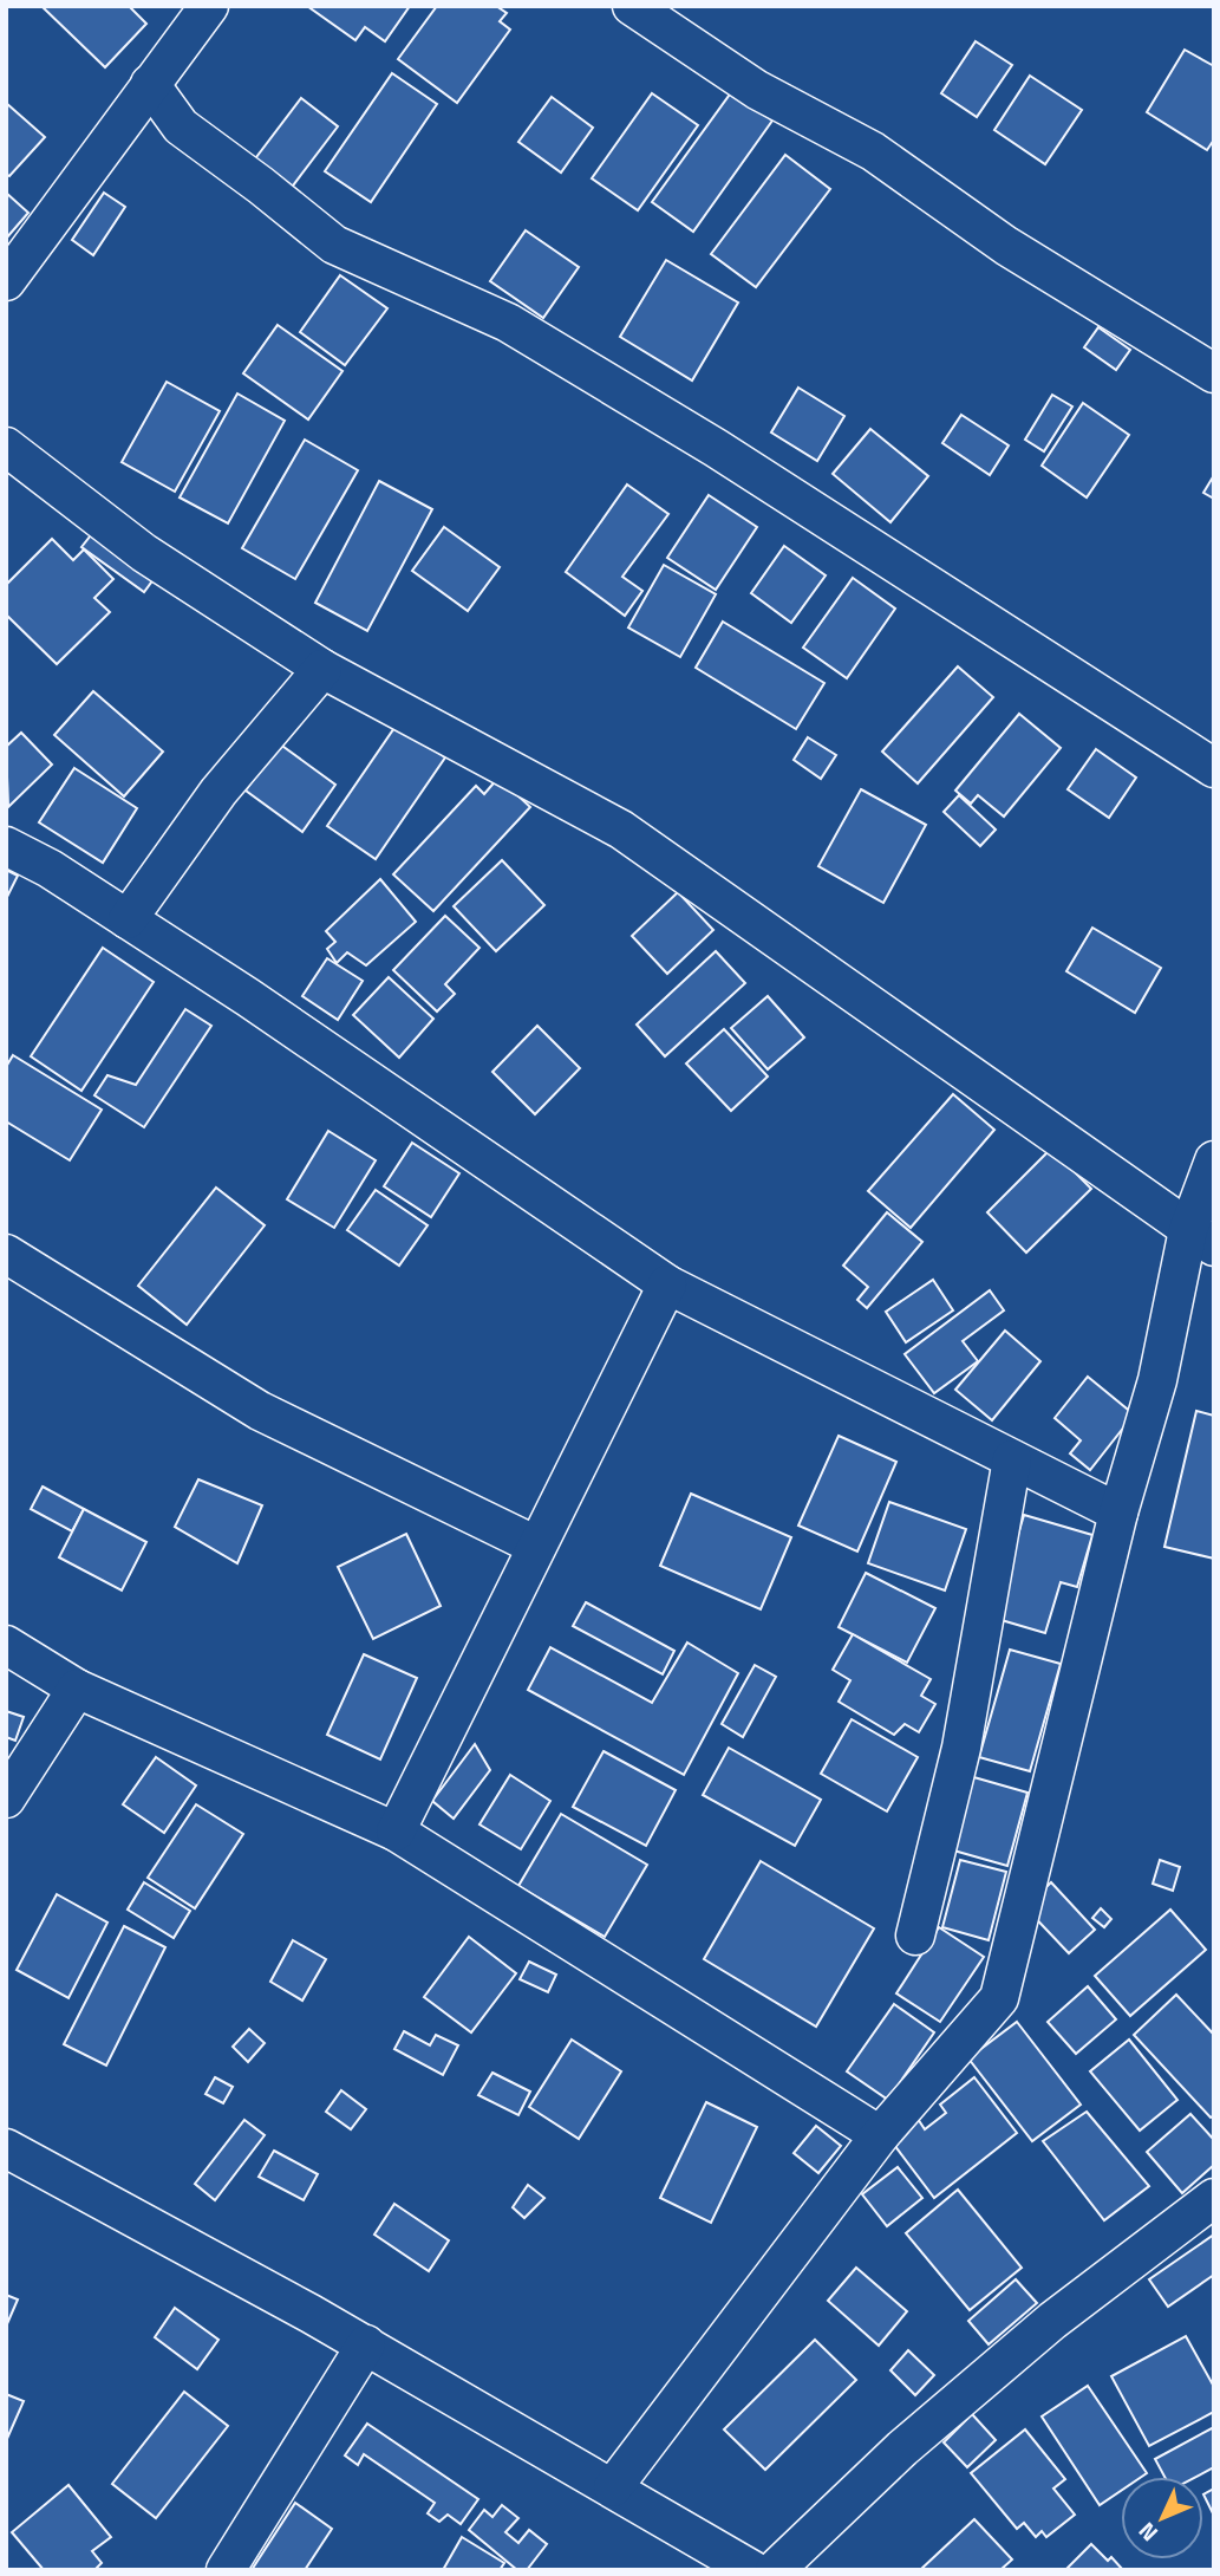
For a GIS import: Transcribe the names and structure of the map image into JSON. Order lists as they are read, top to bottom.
{
  "north": "bottom left"
}
